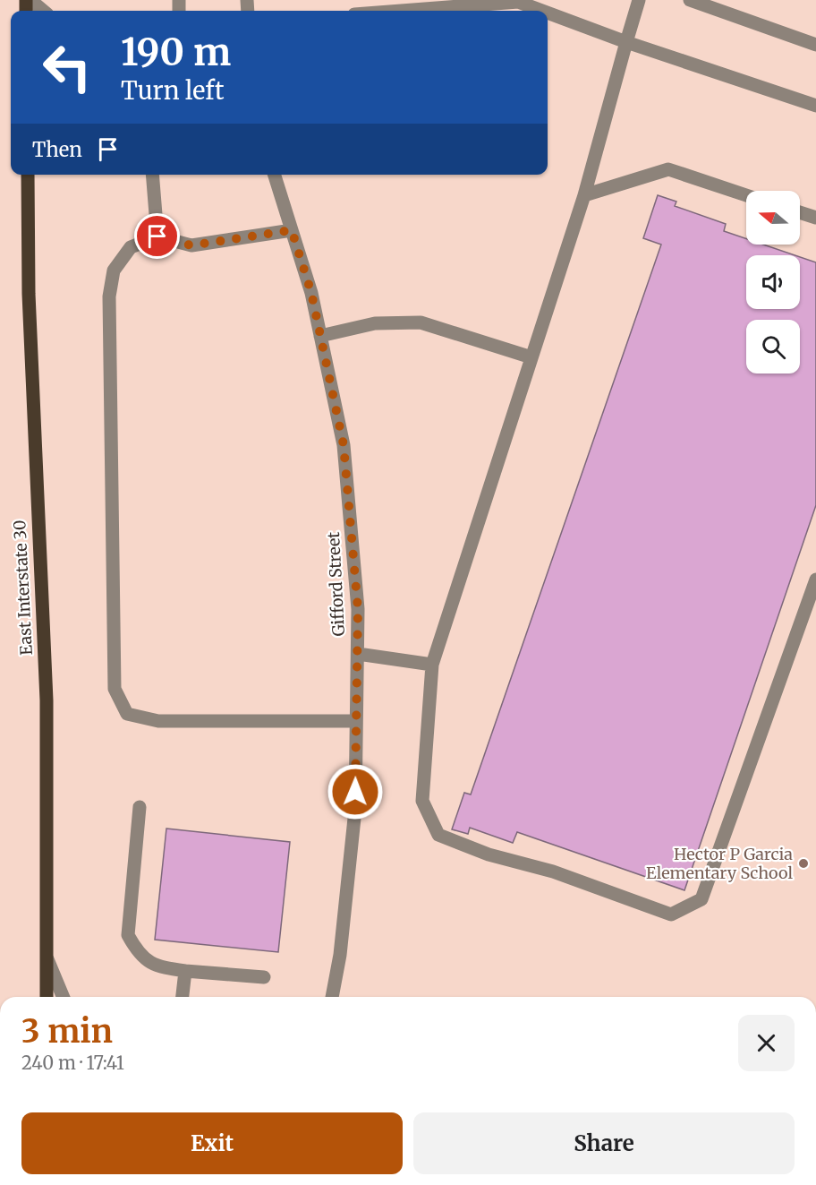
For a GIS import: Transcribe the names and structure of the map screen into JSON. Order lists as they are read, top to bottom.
{
  "streets": {
    "main road": ["East Interstate 30"],
    "street": ["Gifford Street"]
  },
  "places": ["Hector P Garcia Elementary School"],
  "north": "left",
  "page": {
    "turn": ["190 m", "Turn left"],
    "then": "Then",
    "heading": ["3 min", "240 m · 17:41"],
    "buttons": ["Exit", "Share"]
  }
}
